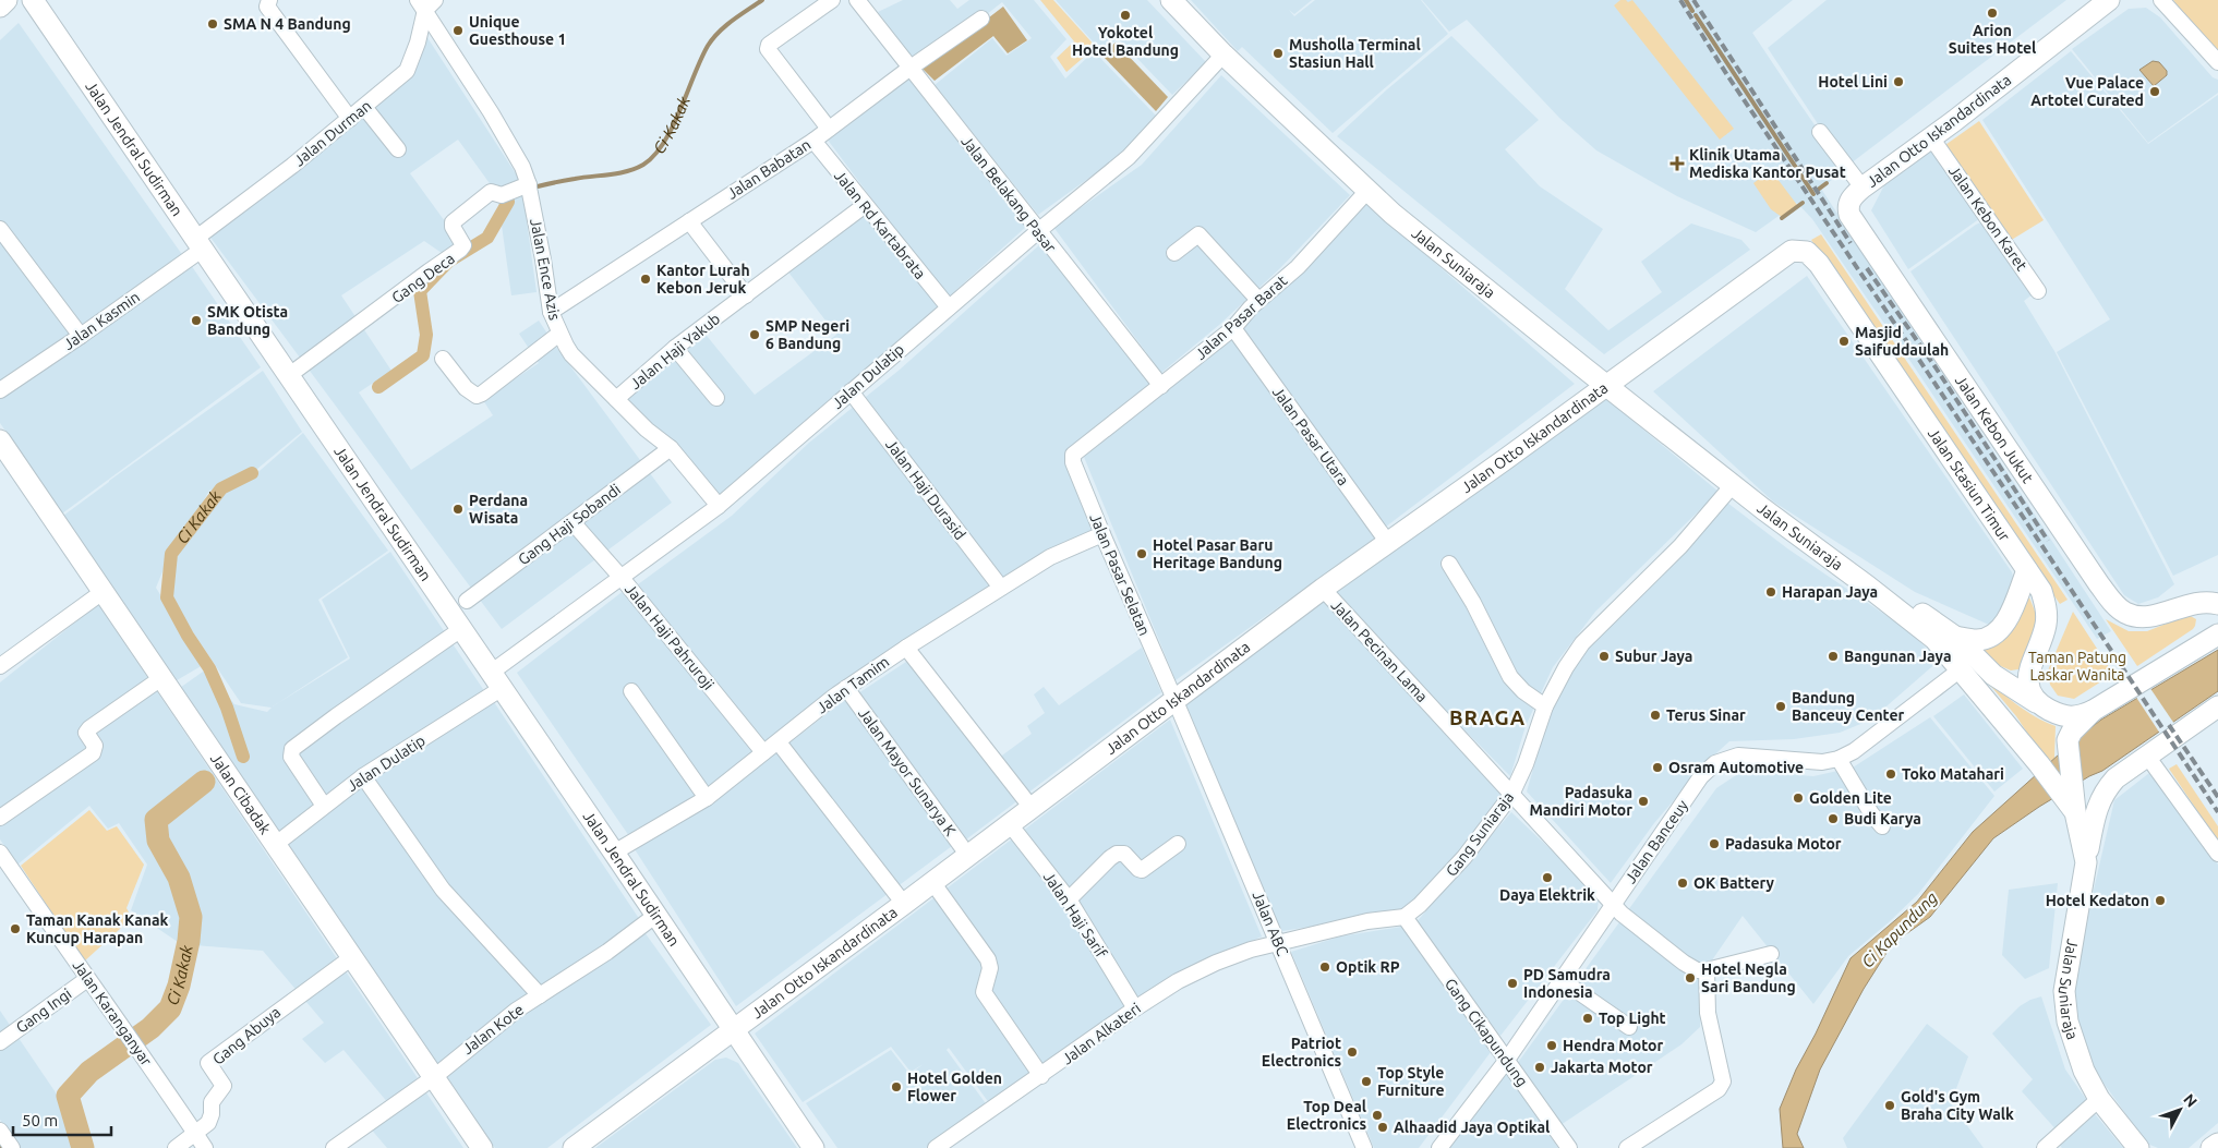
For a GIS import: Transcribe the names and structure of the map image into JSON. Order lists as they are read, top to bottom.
{
  "streets": {
    "main road": [
      "Jalan Otto Iskandardinata",
      "Jalan Jendral Sudirman",
      "Jalan Suniaraja",
      "Jalan Kebon Jukut",
      "Jalan Stasiun Timur",
      "Jalan Cibadak"
    ],
    "street": [
      "Jalan Durman",
      "Jalan Babatan",
      "Jalan Belakang Pasar",
      "Jalan Kebon Karet",
      "Jalan Rd Kartabrata",
      "Jalan Ence Azis",
      "Gang Deca",
      "Jalan Pasar Barat",
      "Jalan Kasmin",
      "Jalan Haji Yakub",
      "Jalan Dulatip",
      "Jalan Pasar Utara",
      "Jalan Haji Durasid",
      "Gang Haji Sobandi",
      "Jalan Pasar Selatan",
      "Jalan Haji Pahruroji",
      "Jalan Pecinan Lama",
      "Jalan Tamim",
      "Jalan Mayor Sunarya K",
      "Gang Suniaraja",
      "Jalan Banceuy",
      "Jalan Haji Sarif",
      "Jalan ABC",
      "Gang Ingi",
      "Jalan Karanganyar",
      "Jalan Kote",
      "Gang Cikapundung",
      "Jalan Alkateri",
      "Gang Abuya"
    ]
  },
  "crossings": [
    ["Jalan Otto Iskandardinata", "Jalan Jendral Sudirman"],
    ["Jalan Otto Iskandardinata", "Jalan Kebon Karet"],
    ["Jalan Otto Iskandardinata", "Jalan Suniaraja"],
    ["Jalan Otto Iskandardinata", "Jalan Kebon Jukut"],
    ["Jalan Otto Iskandardinata", "Jalan Pasar Utara"],
    ["Jalan Otto Iskandardinata", "Jalan Stasiun Timur"],
    ["Jalan Otto Iskandardinata", "Jalan Pasar Selatan"],
    ["Jalan Otto Iskandardinata", "Jalan Pecinan Lama"],
    ["Jalan Otto Iskandardinata", "Jalan Mayor Sunarya K"],
    ["Jalan Otto Iskandardinata", "Jalan Haji Sarif"],
    ["Jalan Otto Iskandardinata", "Jalan ABC"],
    ["Jalan Durman", "Jalan Jendral Sudirman"],
    ["Jalan Durman", "Jalan Ence Azis"],
    ["Jalan Durman", "Jalan Kasmin"],
    ["Jalan Jendral Sudirman", "Gang Deca"],
    ["Jalan Jendral Sudirman", "Jalan Kasmin"],
    ["Jalan Jendral Sudirman", "Jalan Dulatip"],
    ["Jalan Jendral Sudirman", "Jalan Tamim"],
    ["Jalan Jendral Sudirman", "Jalan Kote"],
    ["Jalan Babatan", "Jalan Belakang Pasar"],
    ["Jalan Babatan", "Jalan Rd Kartabrata"],
    ["Jalan Babatan", "Jalan Ence Azis"],
    ["Jalan Belakang Pasar", "Jalan Pasar Barat"],
    ["Jalan Belakang Pasar", "Jalan Dulatip"],
    ["Jalan Rd Kartabrata", "Jalan Haji Yakub"],
    ["Jalan Rd Kartabrata", "Jalan Dulatip"],
    ["Jalan Suniaraja", "Jalan Pasar Barat"],
    ["Jalan Suniaraja", "Jalan Dulatip"],
    ["Jalan Suniaraja", "Gang Suniaraja"],
    ["Jalan Suniaraja", "Jalan Banceuy"],
    ["Jalan Ence Azis", "Gang Deca"],
    ["Jalan Ence Azis", "Jalan Haji Yakub"],
    ["Jalan Ence Azis", "Jalan Dulatip"],
    ["Jalan Ence Azis", "Gang Haji Sobandi"],
    ["Jalan Pasar Barat", "Jalan Pasar Utara"],
    ["Jalan Pasar Barat", "Jalan Pasar Selatan"],
    ["Jalan Dulatip", "Jalan Haji Durasid"],
    ["Jalan Dulatip", "Jalan Haji Pahruroji"],
    ["Jalan Dulatip", "Jalan Cibadak"],
    ["Jalan Haji Durasid", "Jalan Tamim"],
    ["Gang Haji Sobandi", "Jalan Haji Pahruroji"],
    ["Jalan Pasar Selatan", "Jalan Tamim"],
    ["Jalan Pasar Selatan", "Jalan ABC"],
    ["Jalan Haji Pahruroji", "Jalan Tamim"],
    ["Jalan Pecinan Lama", "Gang Suniaraja"],
    ["Jalan Pecinan Lama", "Jalan Banceuy"],
    ["Jalan Tamim", "Jalan Mayor Sunarya K"],
    ["Jalan Cibadak", "Jalan Kote"],
    ["Jalan Cibadak", "Gang Abuya"],
    ["Gang Suniaraja", "Gang Cikapundung"],
    ["Jalan Banceuy", "Gang Cikapundung"],
    ["Jalan Haji Sarif", "Jalan Alkateri"],
    ["Jalan ABC", "Jalan Alkateri"],
    ["Gang Ingi", "Jalan Karanganyar"],
    ["Jalan Karanganyar", "Gang Abuya"]
  ],
  "districts": ["BRAGA"],
  "water": ["Ci Kakak", "Ci Kapundung"],
  "parks": ["Taman Patung Laskar Wanita"],
  "places": {
    "other": [
      "Arion Suites Hotel",
      "Yokotel Hotel Bandung",
      "SMA N 4 Bandung",
      "Unique Guesthouse 1",
      "Musholla Terminal Stasiun Hall",
      "Hotel Lini",
      "Vue Palace Artotel Curated",
      "Kantor Lurah Kebon Jeruk",
      "SMK Otista Bandung",
      "SMP Negeri 6 Bandung",
      "Masjid Saifuddaulah",
      "Perdana Wisata",
      "Hotel Pasar Baru Heritage Bandung",
      "Harapan Jaya",
      "Subur Jaya",
      "Bangunan Jaya",
      "Bandung Banceuy Center",
      "Terus Sinar",
      "Osram Automotive",
      "Toko Matahari",
      "Golden Lite",
      "Padasuka Mandiri Motor",
      "Budi Karya",
      "Padasuka Motor",
      "Daya Elektrik",
      "OK Battery",
      "Hotel Kedaton",
      "Taman Kanak Kanak Kuncup Harapan",
      "Optik RP",
      "Hotel Negla Sari Bandung",
      "PD Samudra Indonesia",
      "Top Light",
      "Hendra Motor",
      "Patriot Electronics",
      "Jakarta Motor",
      "Top Style Furniture",
      "Hotel Golden Flower",
      "Gold's Gym Braha City Walk",
      "Top Deal Electronics",
      "Alhaadid Jaya Optikal"
    ],
    "health": ["Klinik Utama Mediska Kantor Pusat"]
  },
  "scale_bar": "50 m",
  "north": "top right"
}
